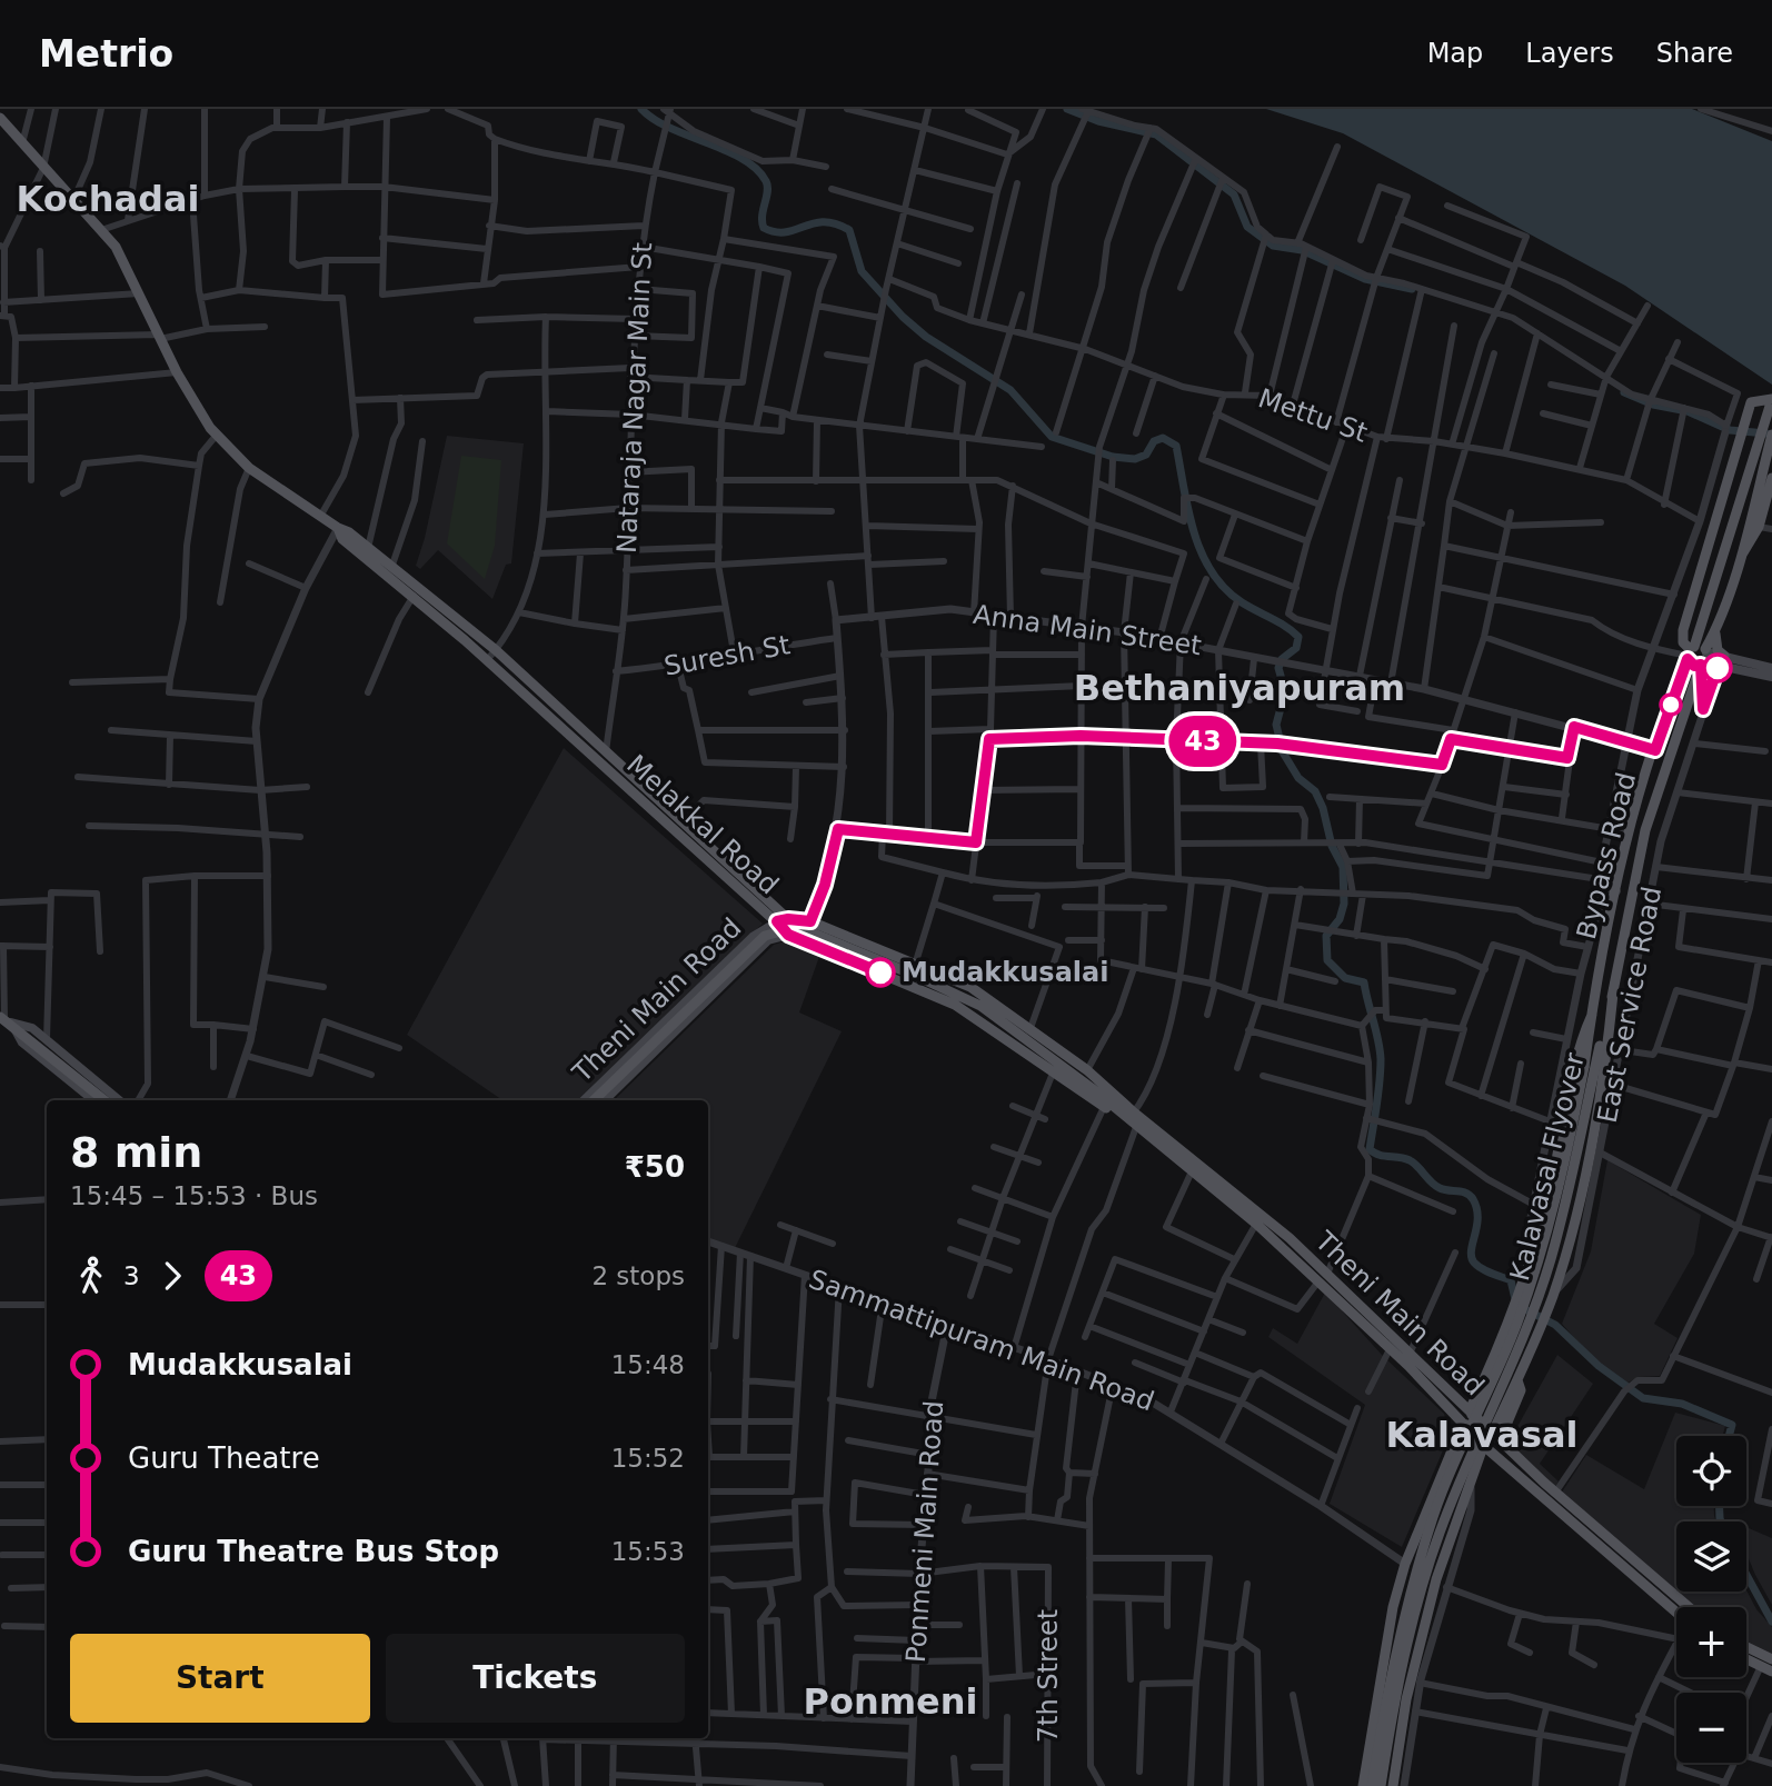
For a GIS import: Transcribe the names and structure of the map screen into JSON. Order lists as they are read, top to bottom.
{
  "streets": {
    "main road": [
      "Melakkal Road",
      "Bypass Road",
      "Theni Main Road",
      "Kalavasal Flyover"
    ],
    "street": [
      "Nataraja Nagar Main St",
      "Mettu St",
      "Anna Main Street",
      "Suresh St",
      "East Service Road",
      "Sammattipuram Main Road",
      "Ponmeni Main Road",
      "7th Street"
    ]
  },
  "crossings": [
    ["Nataraja Nagar Main St", "Suresh St"],
    ["Nataraja Nagar Main St", "Melakkal Road"],
    ["Anna Main Street", "Bypass Road"],
    ["Melakkal Road", "Theni Main Road"],
    ["Bypass Road", "East Service Road"],
    ["Bypass Road", "Kalavasal Flyover"],
    ["East Service Road", "Kalavasal Flyover"],
    ["Sammattipuram Main Road", "Ponmeni Main Road"]
  ],
  "districts": [
    "Kochadai",
    "Bethaniyapuram",
    "Kalavasal",
    "Ponmeni"
  ],
  "places": ["Mudakkusalai"],
  "lines": ["bus line 43"],
  "page": {
    "header": "Metrio",
    "nav": ["Map", "Layers", "Share"],
    "on_map": "43",
    "heading": ["8 min", "15:45 – 15:53 · Bus", "₹50"],
    "legs": ["3", "43", "2 stops"],
    "list": [
      {
        "name": "Mudakkusalai",
        "value": "15:48"
      },
      {
        "name": "Guru Theatre",
        "value": "15:52"
      },
      {
        "name": "Guru Theatre Bus Stop",
        "value": "15:53"
      }
    ],
    "map_buttons": ["+", "−"],
    "buttons": ["Start", "Tickets"]
  }
}
